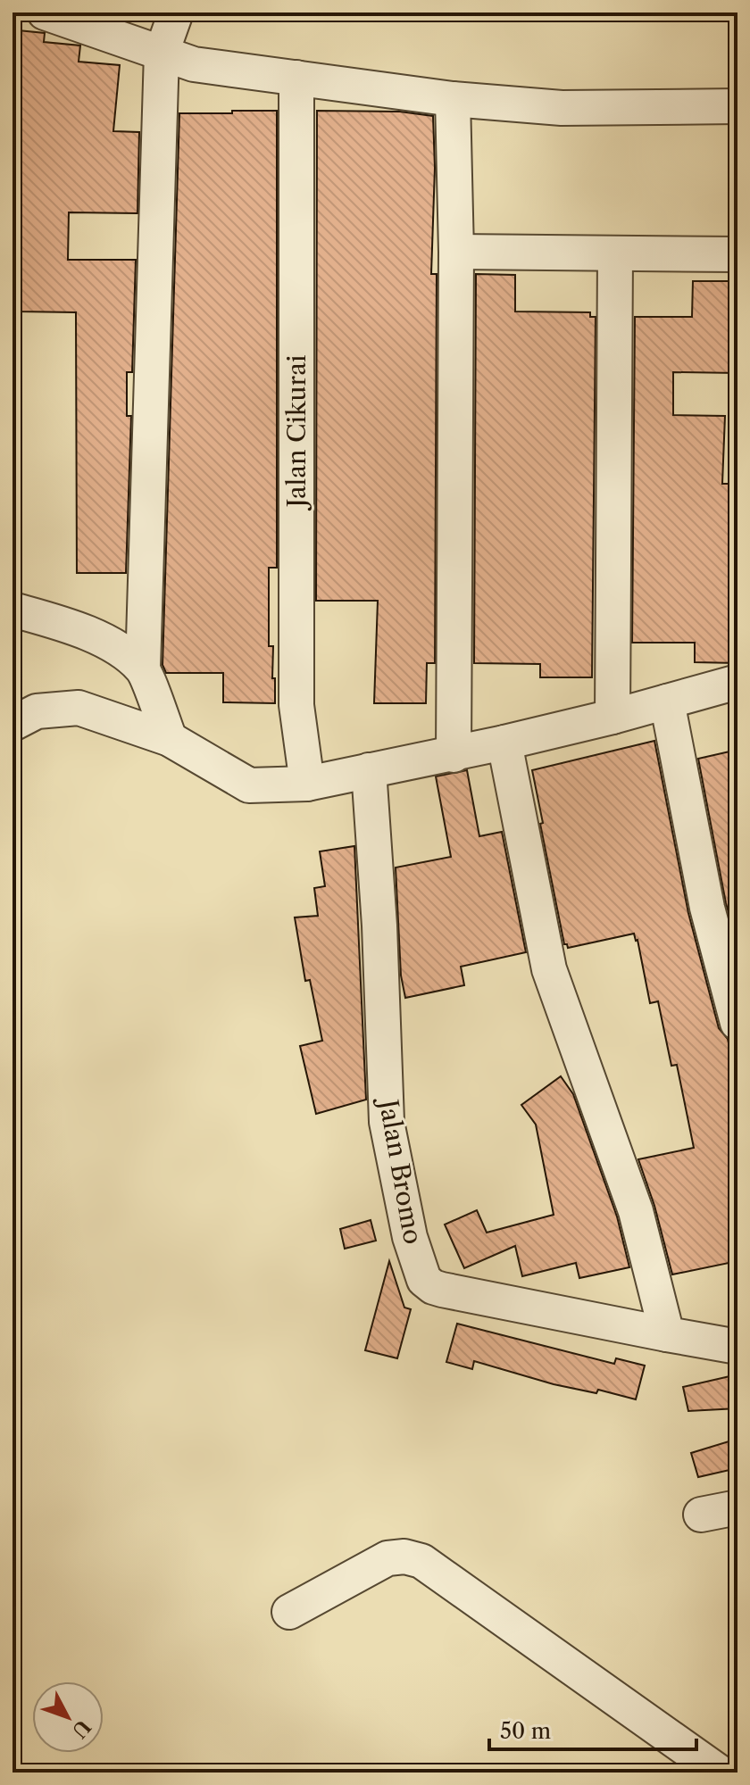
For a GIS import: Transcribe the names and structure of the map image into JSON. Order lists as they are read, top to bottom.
{
  "streets": {
    "street": ["Jalan Cikurai", "Jalan Bromo"]
  },
  "scale_bar": "50 m",
  "north": "bottom right"
}
